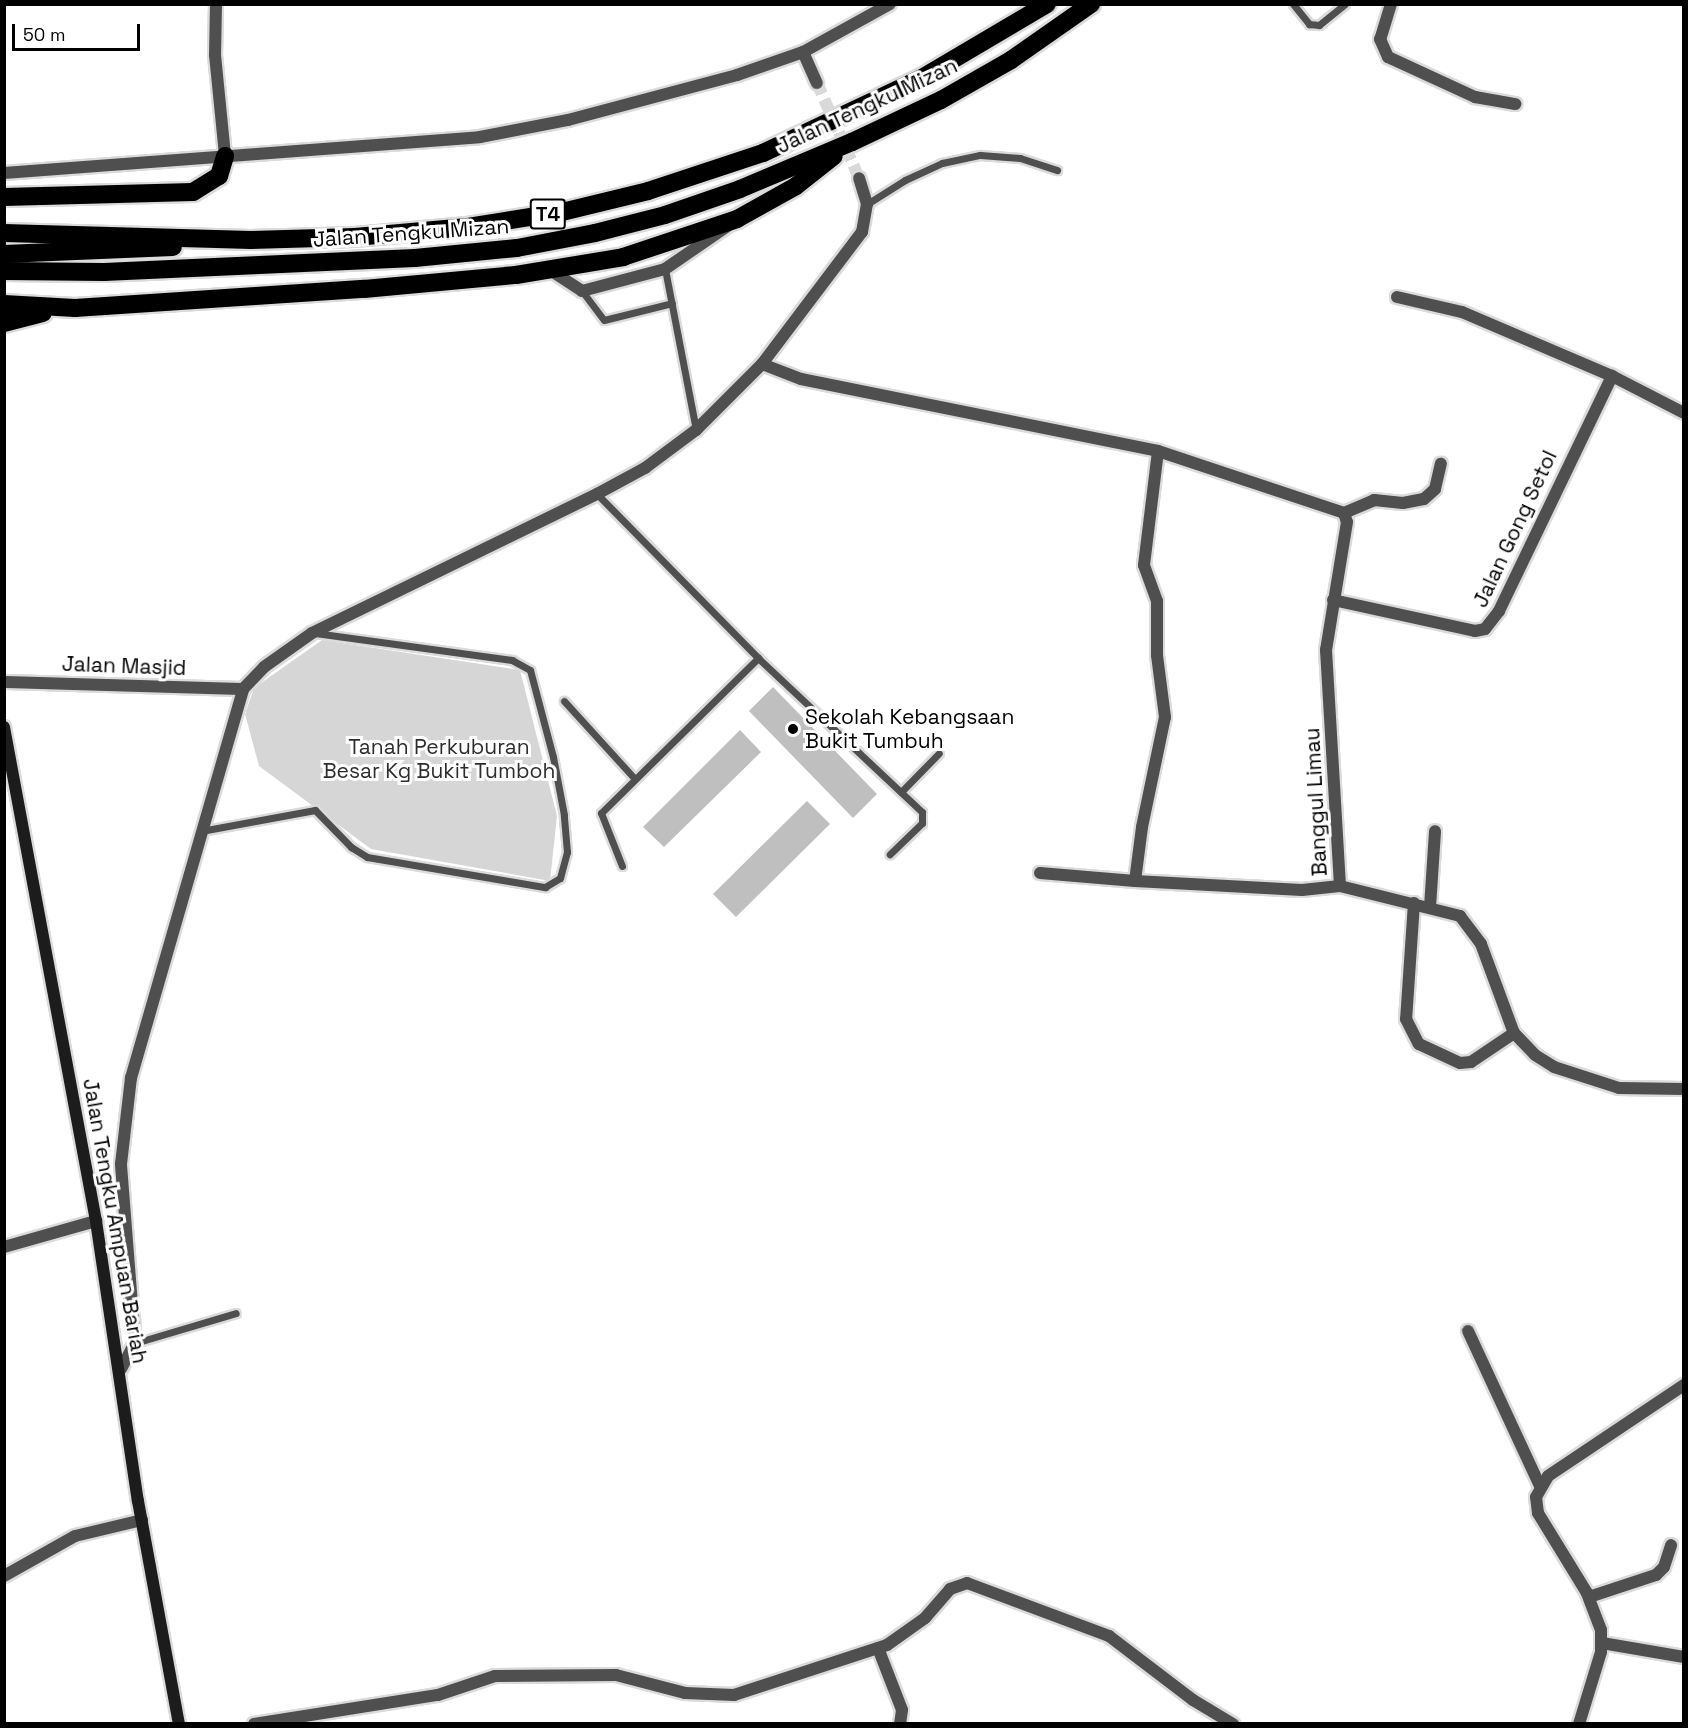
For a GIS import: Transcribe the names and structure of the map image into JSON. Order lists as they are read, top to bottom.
{
  "streets": {
    "highway": ["Jalan Tengku Mizan", "T4"],
    "main road": ["Jalan Tengku Ampuan Bariah"],
    "street": ["Jalan Gong Setol", "Jalan Masjid", "Banggul Limau"]
  },
  "crossings": [
    ["Jalan Gong Setol", "Banggul Limau"]
  ],
  "parks": ["Tanah Perkuburan Besar Kg Bukit Tumboh"],
  "places": ["Sekolah Kebangsaan Bukit Tumbuh"],
  "scale_bar": "50 m"
}
